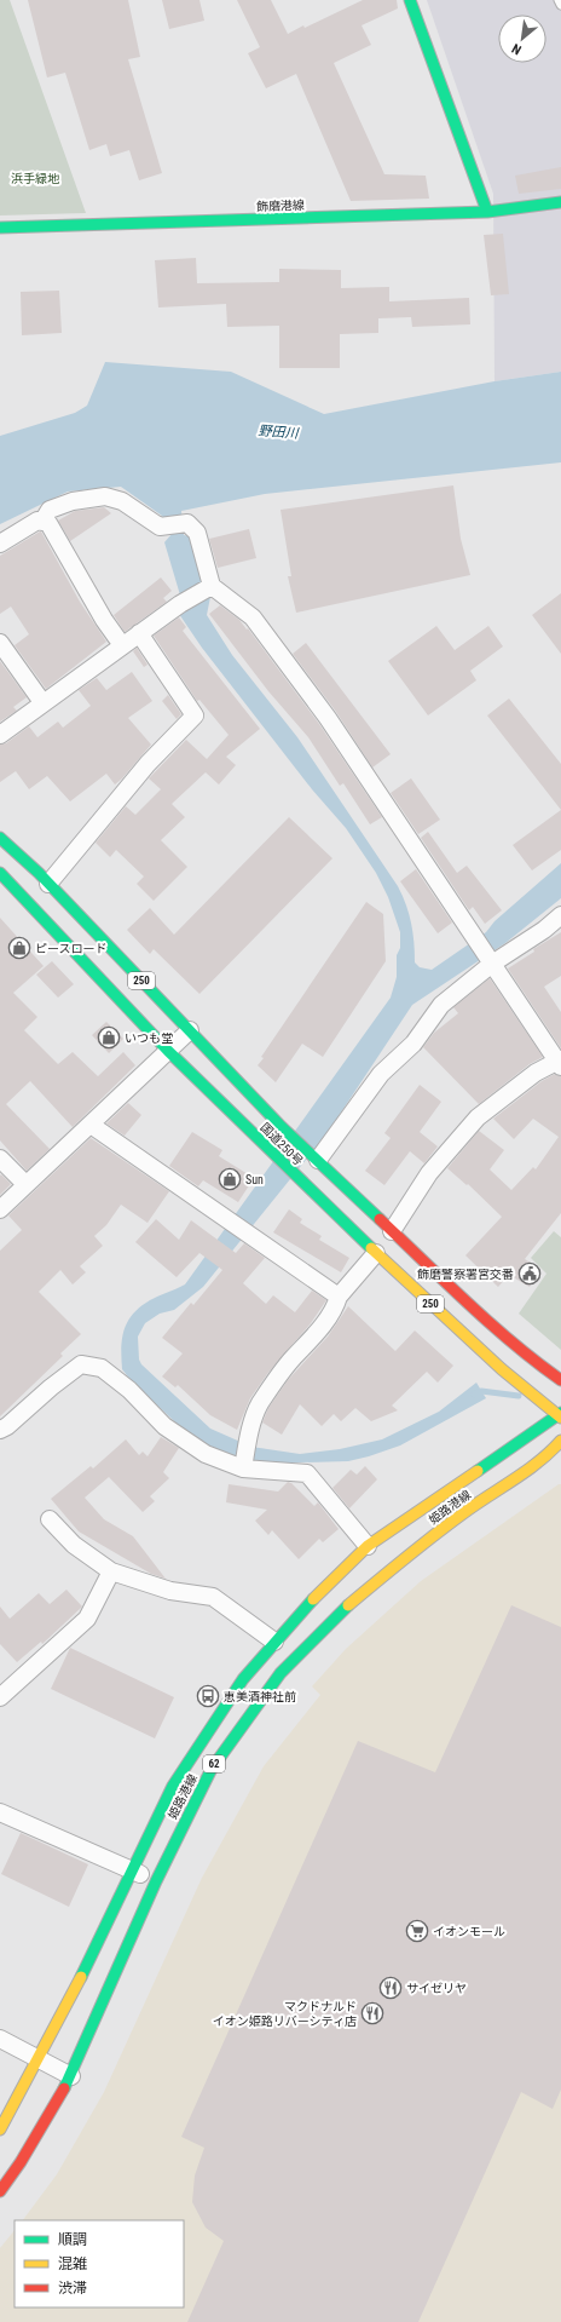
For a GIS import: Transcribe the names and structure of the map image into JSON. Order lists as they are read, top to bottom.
{
  "streets": {
    "main road": [
      "飾磨港線",
      "250",
      "国道250号",
      "姫路港線",
      "62"
    ]
  },
  "crossings": [
    ["国道250号", "姫路港線"]
  ],
  "water": ["野田川"],
  "parks": ["浜手緑地"],
  "places": {
    "shop": ["ピースロード", "いつも堂", "Sun"],
    "public building": ["飾磨警察署宮交番"],
    "bus stop": ["恵美酒神社前"],
    "supermarket": ["イオンモール"],
    "restaurant": ["サイゼリヤ", "マクドナルド イオン姫路リバーシティ店"]
  },
  "legend": ["順調", "混雑", "渋滞"],
  "north": "bottom left"
}
